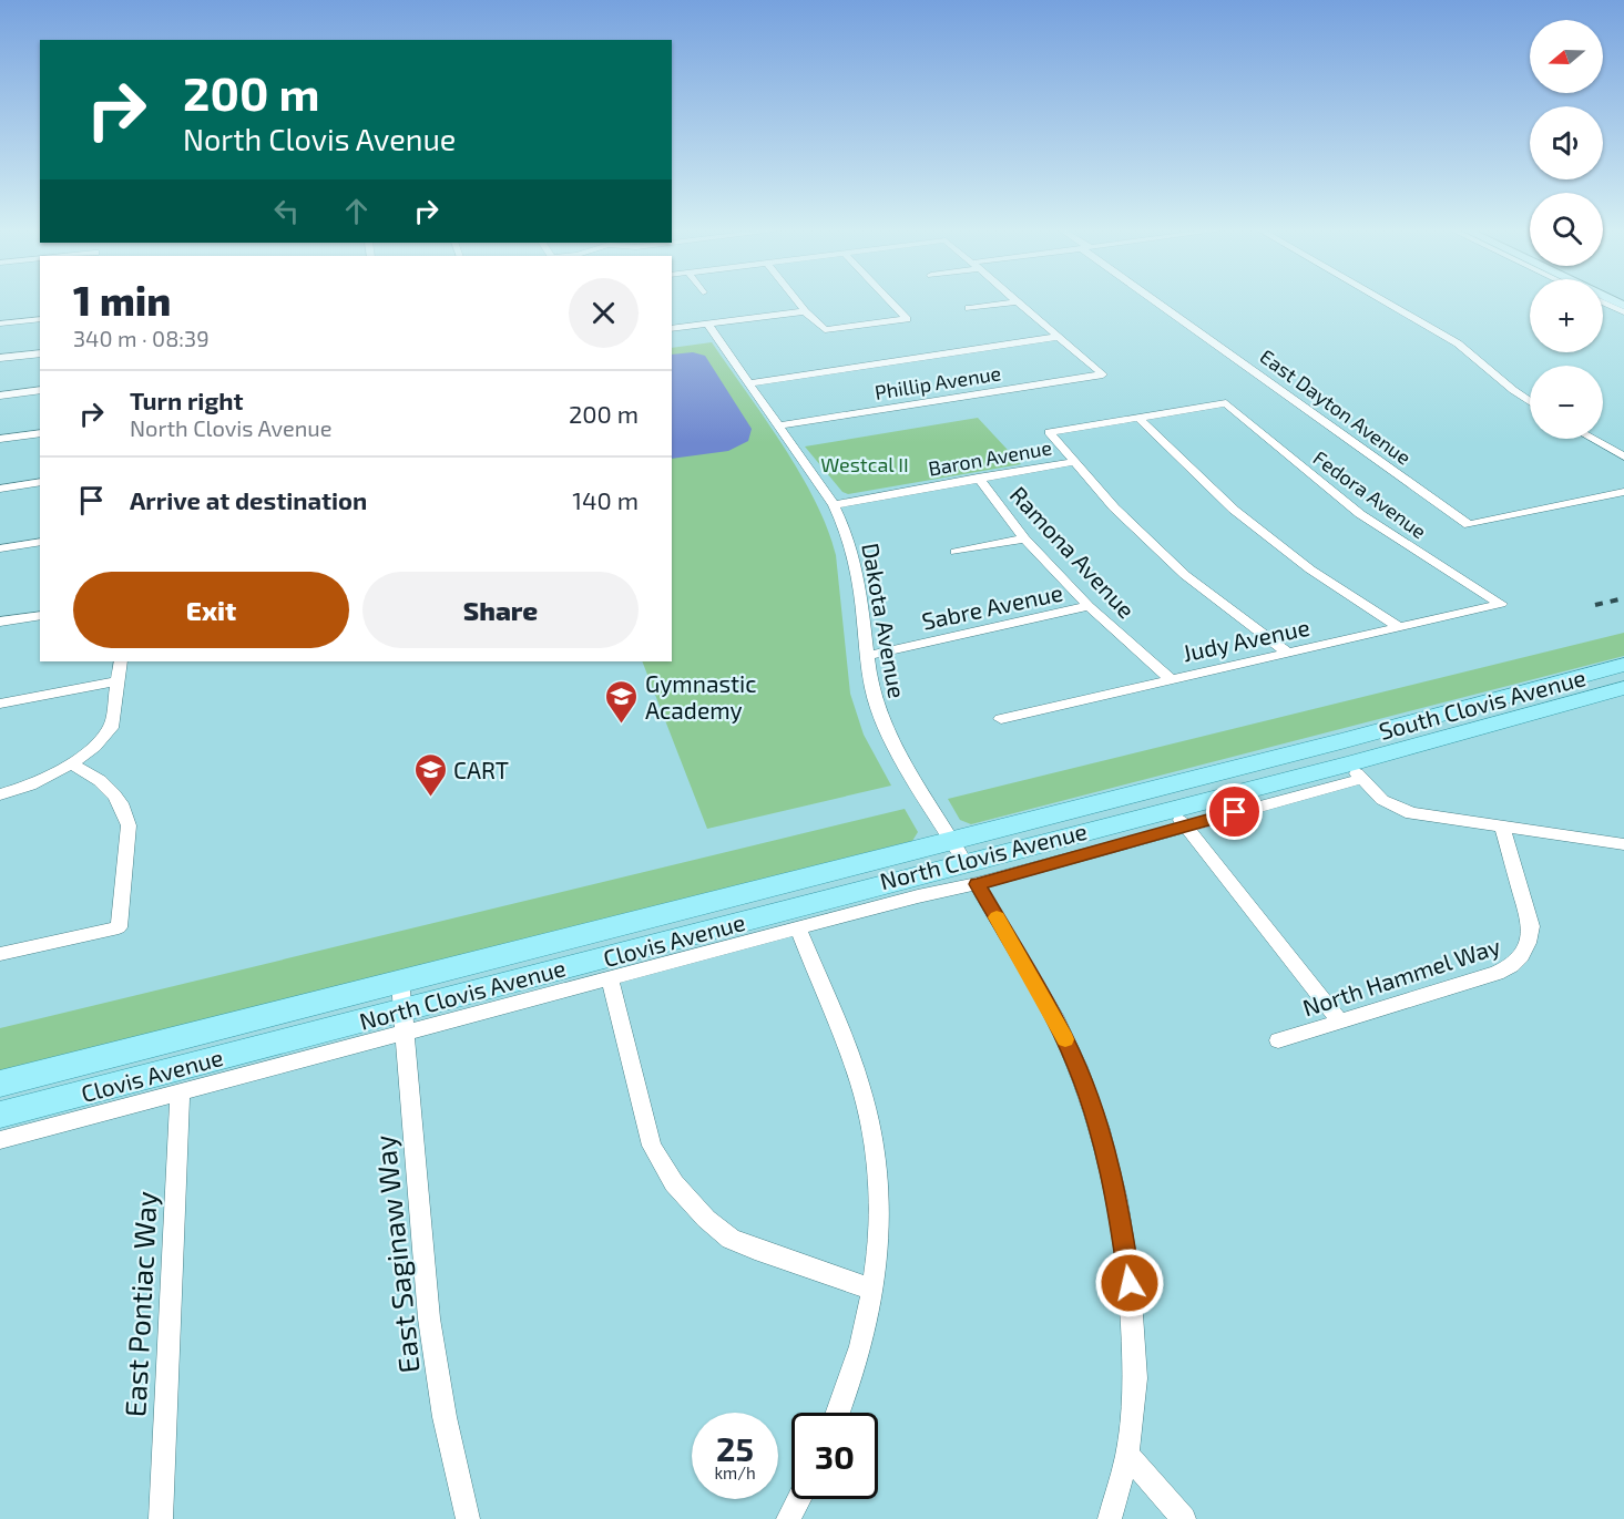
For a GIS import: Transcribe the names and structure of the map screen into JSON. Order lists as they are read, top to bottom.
{
  "streets": {
    "main road": ["South Clovis Avenue", "Clovis Avenue"],
    "street": [
      "Phillip Avenue",
      "East Dayton Avenue",
      "Baron Avenue",
      "Fedora Avenue",
      "Ramona Avenue",
      "Sabre Avenue",
      "Dakota Avenue",
      "Judy Avenue",
      "North Clovis Avenue",
      "North Hammel Way",
      "East Saginaw Way",
      "East Pontiac Way"
    ]
  },
  "crossings": [
    ["Phillip Avenue", "Dakota Avenue"],
    ["Baron Avenue", "Fedora Avenue"],
    ["Baron Avenue", "Ramona Avenue"],
    ["Baron Avenue", "Dakota Avenue"],
    ["Fedora Avenue", "Judy Avenue"],
    ["Ramona Avenue", "Sabre Avenue"],
    ["Ramona Avenue", "Judy Avenue"],
    ["Sabre Avenue", "Dakota Avenue"],
    ["Dakota Avenue", "North Clovis Avenue"],
    ["Dakota Avenue", "Clovis Avenue"],
    ["South Clovis Avenue", "Clovis Avenue"],
    ["North Clovis Avenue", "Clovis Avenue"],
    ["North Clovis Avenue", "East Saginaw Way"],
    ["North Clovis Avenue", "East Pontiac Way"],
    ["Clovis Avenue", "East Saginaw Way"]
  ],
  "parks": ["Westcal II"],
  "places": {
    "school or university": ["Gymnastic Academy", "CART"]
  },
  "north": "left",
  "page": {
    "map_buttons": ["+", "−"],
    "turn": ["200 m", "North Clovis Avenue"],
    "heading": ["1 min", "340 m · 08:39"],
    "list": [
      {
        "name": "Turn right",
        "note": "North Clovis Avenue",
        "value": "200 m"
      },
      {
        "name": "Arrive at destination",
        "value": "140 m"
      }
    ],
    "buttons": ["Exit", "Share"],
    "speed": "25 km/h",
    "limit": "30"
  }
}
